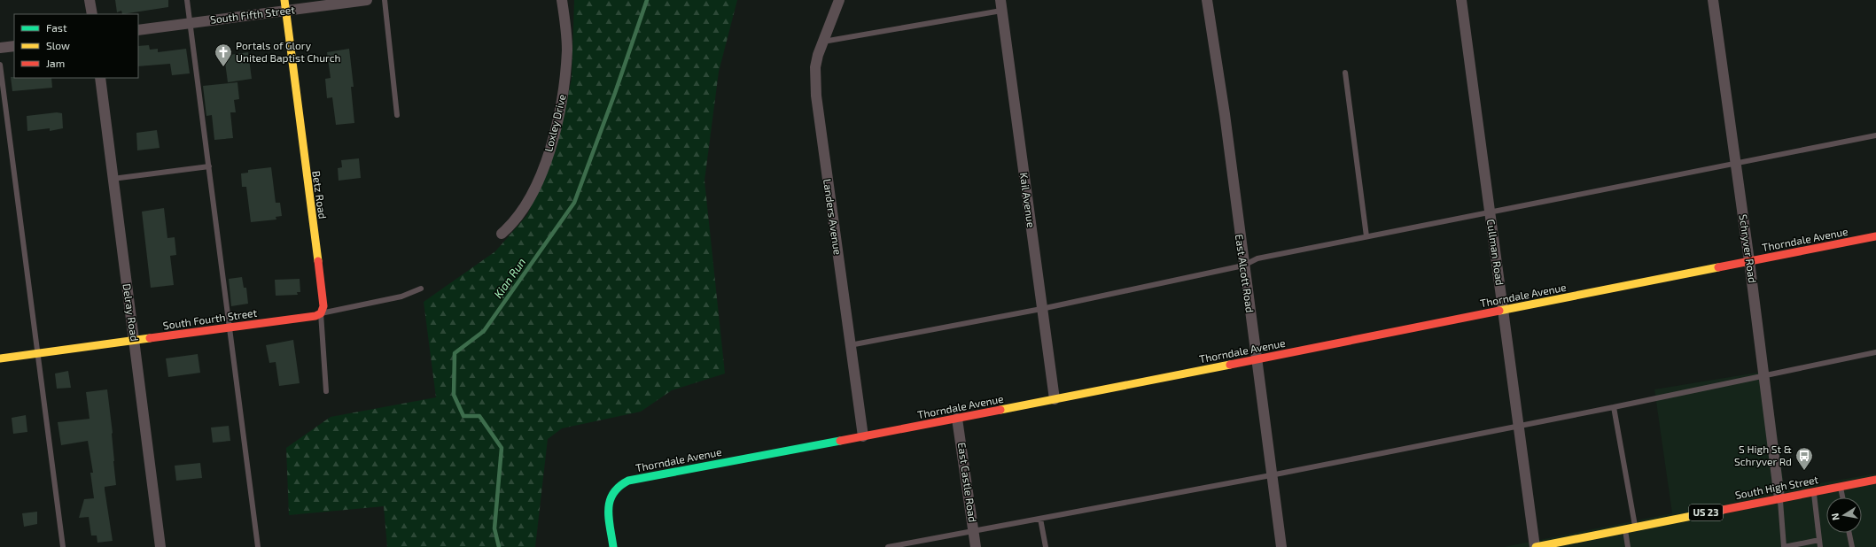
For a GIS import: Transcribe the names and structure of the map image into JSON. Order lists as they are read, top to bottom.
{
  "streets": {
    "street": [
      "South Fifth Street",
      "Loxley Drive",
      "Betz Road",
      "Kail Avenue",
      "Landers Avenue",
      "Thorndale Avenue",
      "Schryver Road",
      "Cullman Road",
      "East Alcott Road",
      "Delray Road",
      "South Fourth Street",
      "East Castle Road",
      "South High Street",
      "US 23"
    ]
  },
  "crossings": [
    ["South Fifth Street", "Betz Road"],
    ["Betz Road", "South Fourth Street"],
    ["Kail Avenue", "Thorndale Avenue"],
    ["Landers Avenue", "Thorndale Avenue"],
    ["Thorndale Avenue", "Schryver Road"],
    ["Thorndale Avenue", "Cullman Road"],
    ["Thorndale Avenue", "East Alcott Road"],
    ["Thorndale Avenue", "East Castle Road"],
    ["Schryver Road", "South High Street"],
    ["Cullman Road", "South High Street"],
    ["Delray Road", "South Fourth Street"]
  ],
  "water": ["Kian Run"],
  "places": {
    "church": ["Portals of Glory United Baptist Church"],
    "bus stop": ["S High St & Schryver Rd"]
  },
  "legend": ["Fast", "Slow", "Jam"],
  "north": "left"
}
